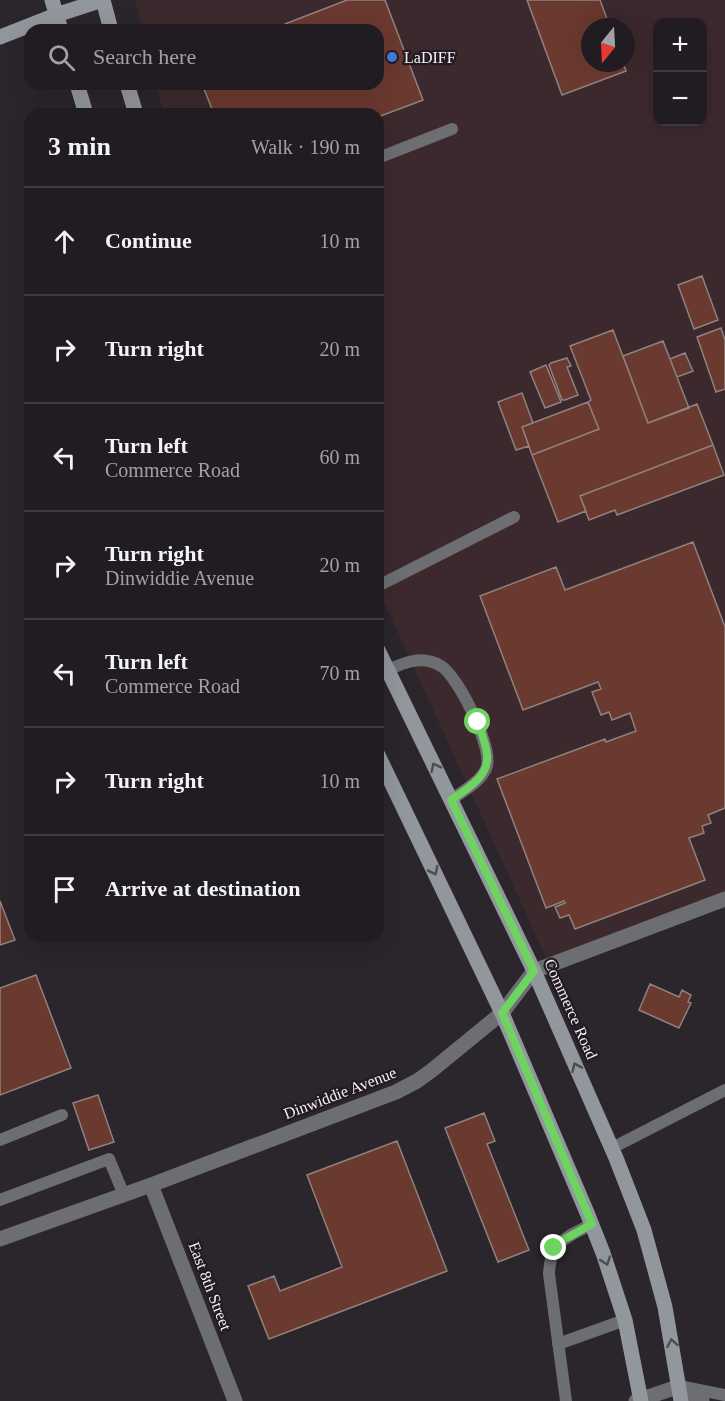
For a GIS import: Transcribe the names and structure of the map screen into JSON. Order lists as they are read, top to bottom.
{
  "streets": {
    "main road": ["Commerce Road"],
    "street": ["Dinwiddie Avenue", "East 8th Street"]
  },
  "crossings": [
    ["Commerce Road", "Dinwiddie Avenue"],
    ["Dinwiddie Avenue", "East 8th Street"]
  ],
  "places": ["LaDIFF"],
  "north": "bottom",
  "page": {
    "map_buttons": ["+", "−"],
    "search": "Search here",
    "heading": ["3 min", "Walk · 190 m"],
    "list": [
      ["Continue", "10 m"],
      ["Turn right", "20 m"],
      ["Turn left", "Commerce Road", "60 m"],
      ["Turn right", "Dinwiddie Avenue", "20 m"],
      ["Turn left", "Commerce Road", "70 m"],
      ["Turn right", "10 m"],
      "Arrive at destination"
    ]
  }
}
